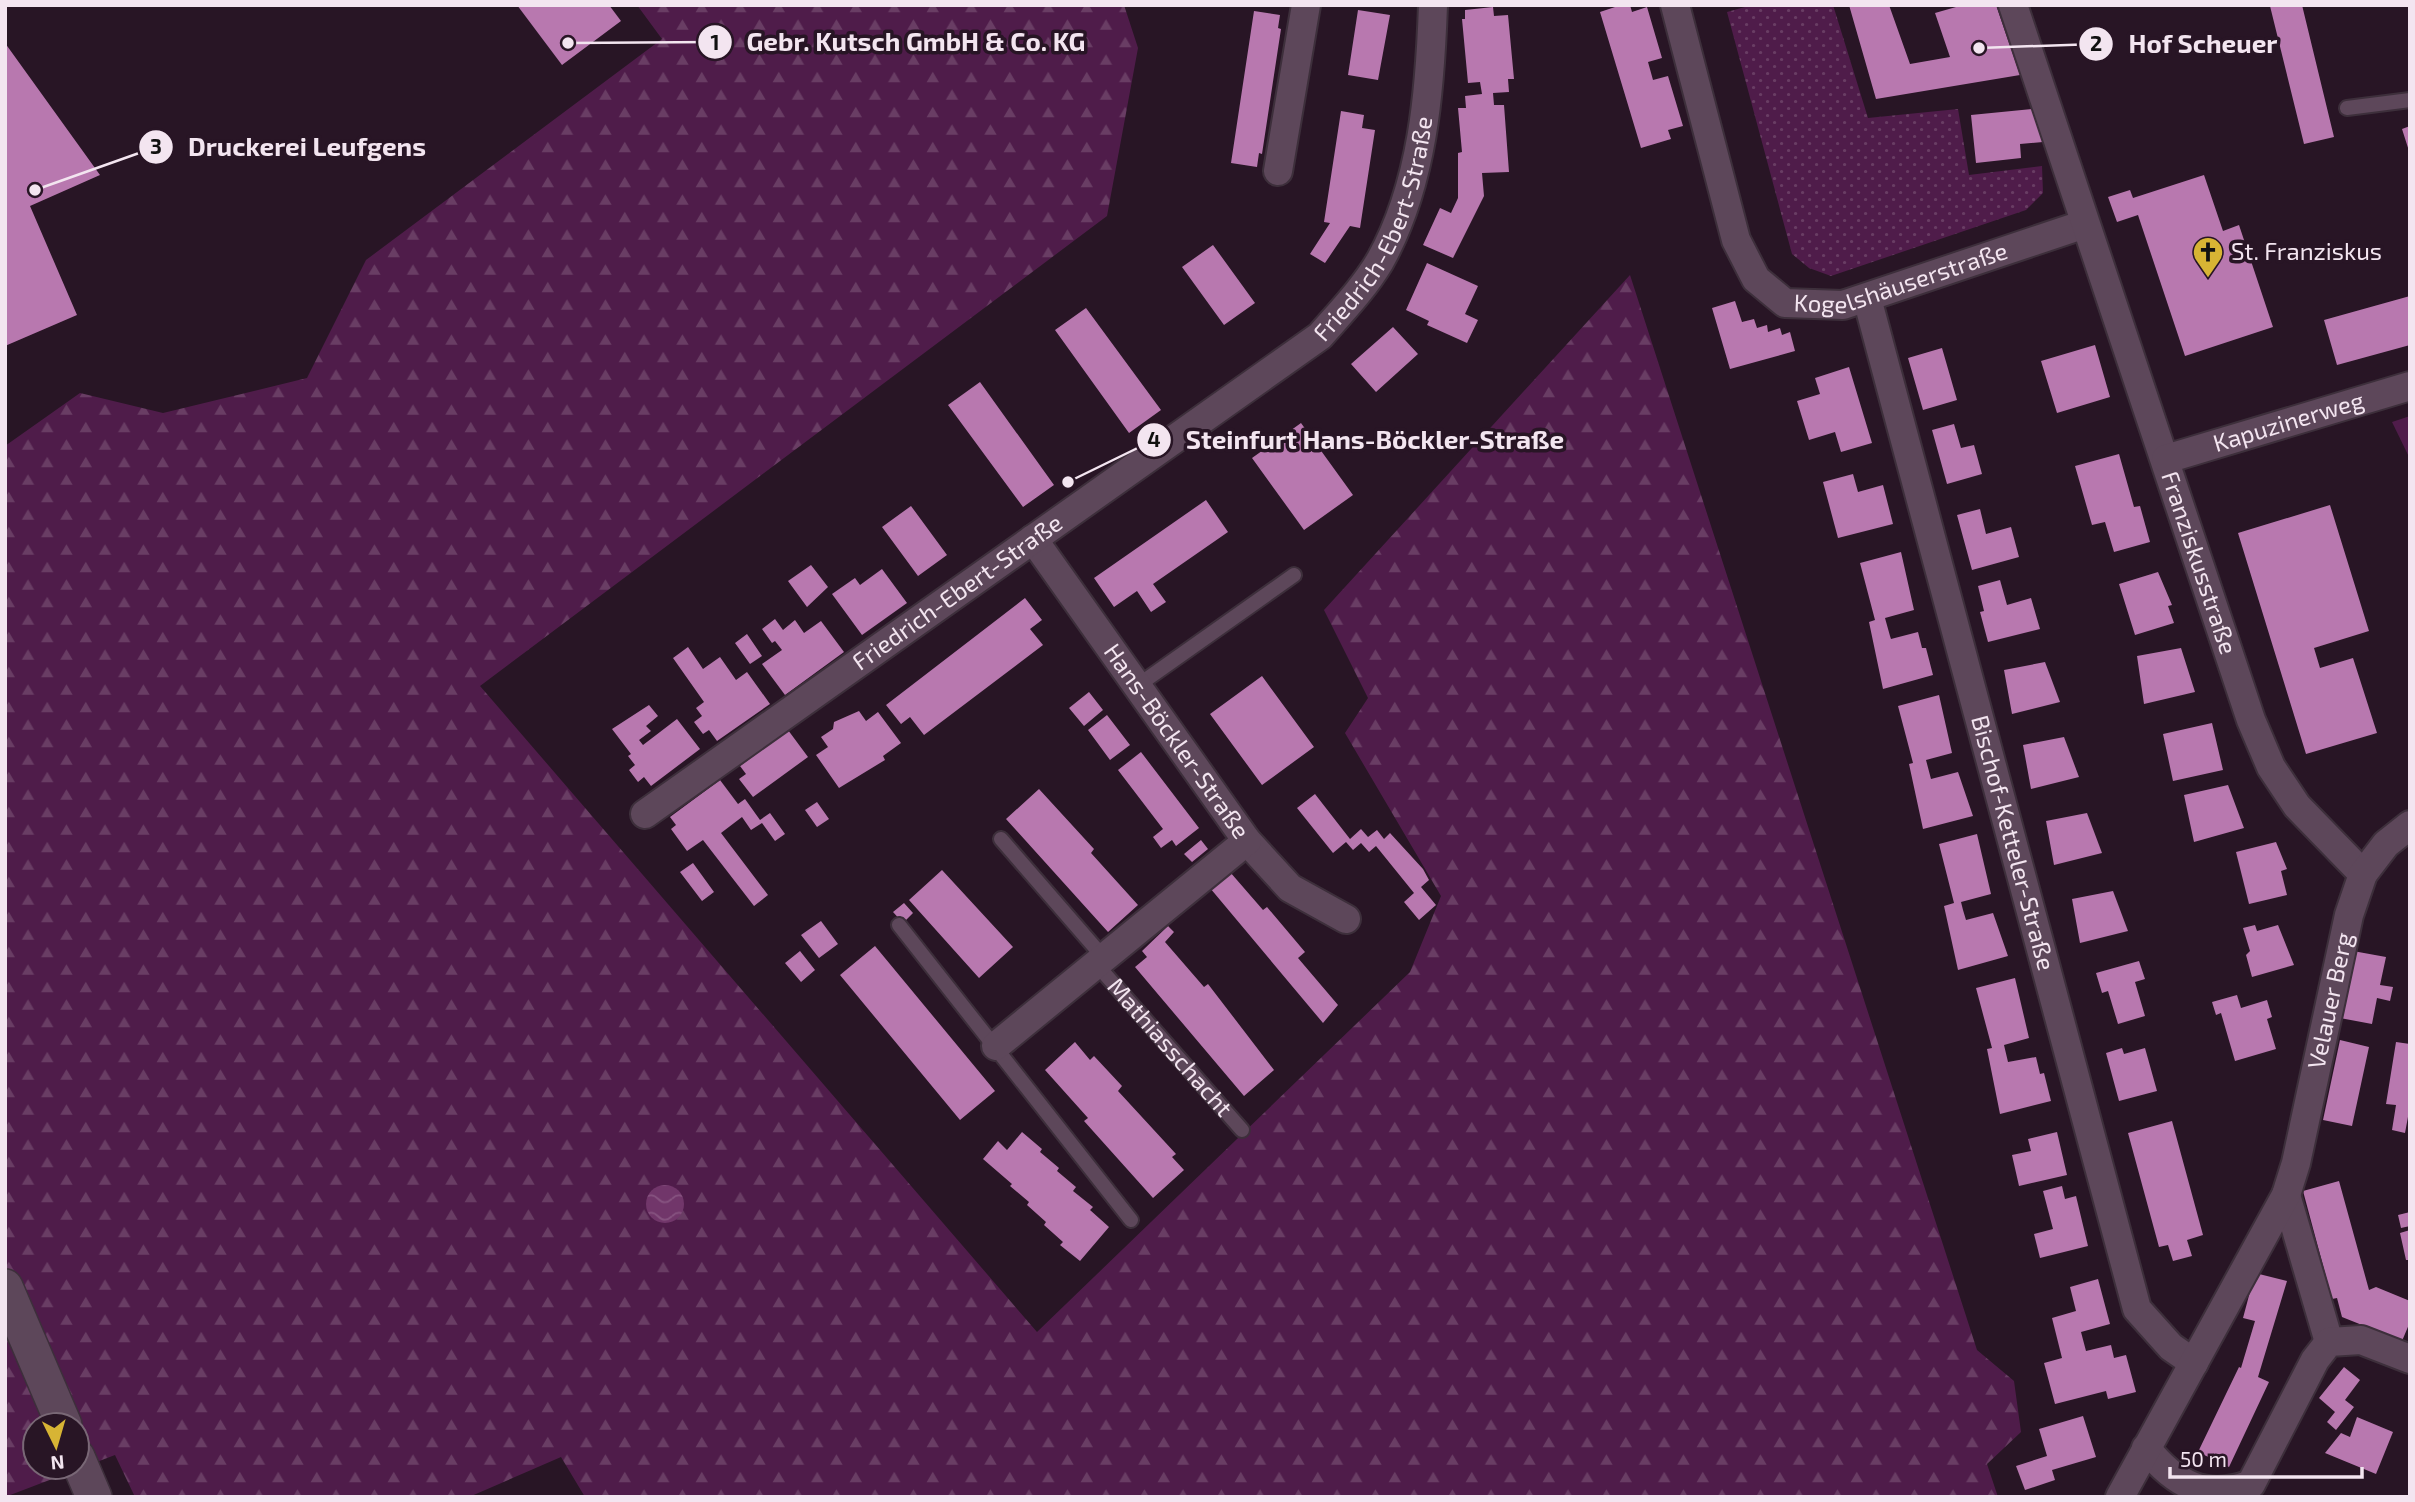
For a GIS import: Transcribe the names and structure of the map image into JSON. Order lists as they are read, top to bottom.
{
  "streets": {
    "street": [
      "Friedrich-Ebert-Straße",
      "Kogelshäuserstraße",
      "Kapuzinerweg",
      "Franziskusstraße",
      "Hans-Böckler-Straße",
      "Bischof-Ketteler-Straße",
      "Velauer Berg",
      "Mathiasschacht"
    ]
  },
  "crossings": [
    ["Friedrich-Ebert-Straße", "Hans-Böckler-Straße"],
    ["Kogelshäuserstraße", "Franziskusstraße"],
    ["Kogelshäuserstraße", "Bischof-Ketteler-Straße"],
    ["Kapuzinerweg", "Franziskusstraße"],
    ["Franziskusstraße", "Velauer Berg"],
    ["Hans-Böckler-Straße", "Mathiasschacht"],
    ["Bischof-Ketteler-Straße", "Velauer Berg"]
  ],
  "places": {
    "other": [
      "Gebr. Kutsch GmbH & Co. KG",
      "Hof Scheuer",
      "Druckerei Leufgens",
      "Steinfurt Hans-Böckler-Straße"
    ],
    "church": ["St. Franziskus"]
  },
  "scale_bar": "50 m",
  "north": "bottom"
}
